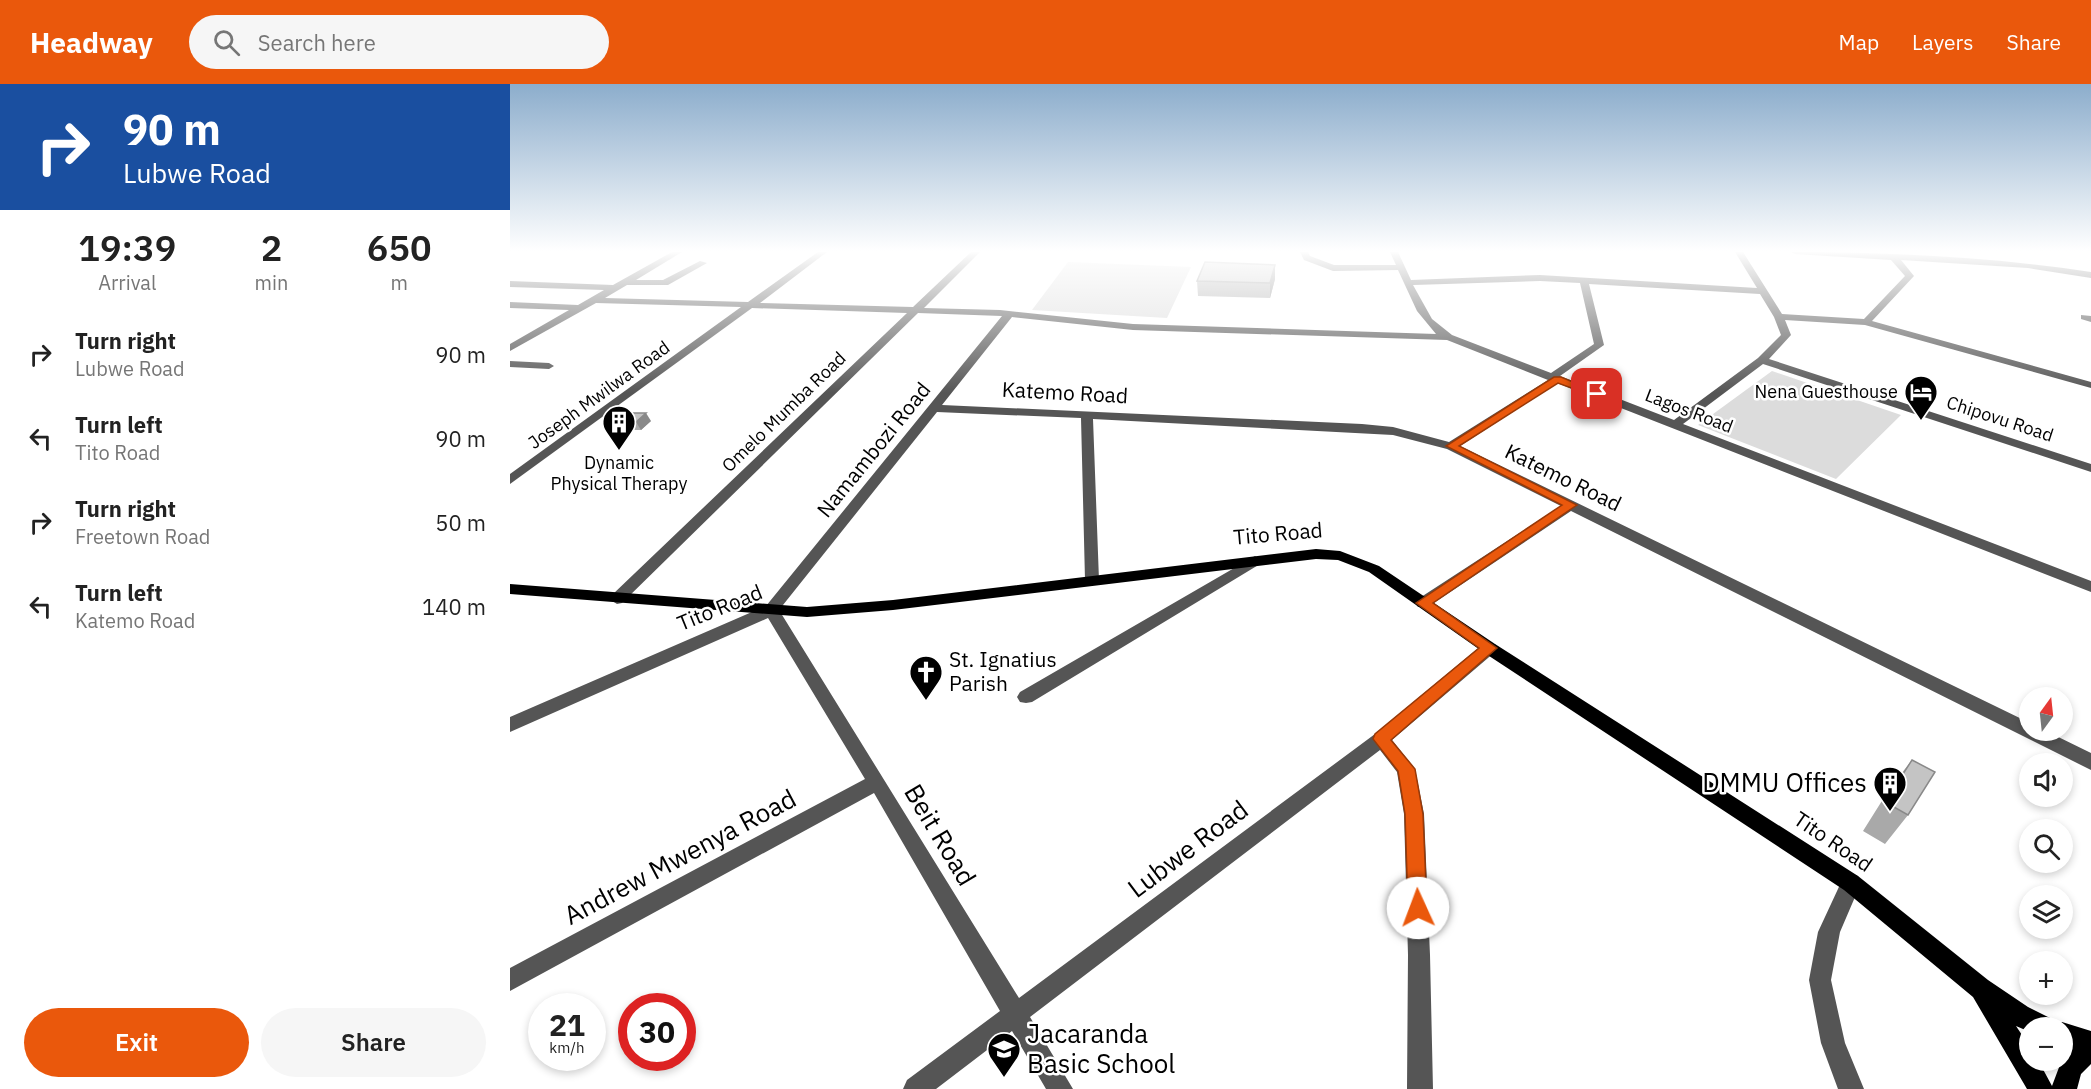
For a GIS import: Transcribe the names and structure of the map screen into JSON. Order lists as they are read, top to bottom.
{
  "streets": {
    "main road": ["Tito Road"],
    "street": [
      "Katemo Road",
      "Joseph Mwilwa Road",
      "Lagos Road",
      "Omelo Mumba Road",
      "Chipovu Road",
      "Namambozi Road",
      "Beit Road",
      "Lubwe Road",
      "Andrew Mwenya Road"
    ]
  },
  "crossings": [
    ["Katemo Road", "Namambozi Road"],
    ["Joseph Mwilwa Road", "Lagos Road"],
    ["Lagos Road", "Omelo Mumba Road"],
    ["Lagos Road", "Namambozi Road"],
    ["Namambozi Road", "Tito Road"],
    ["Namambozi Road", "Beit Road"],
    ["Tito Road", "Beit Road"],
    ["Tito Road", "Lubwe Road"],
    ["Beit Road", "Lubwe Road"],
    ["Beit Road", "Andrew Mwenya Road"]
  ],
  "places": {
    "hotel": ["Nena Guesthouse"],
    "building": ["Dynamic Physical Therapy", "DMMU Offices"],
    "church": ["St. Ignatius Parish"],
    "school or university": ["Jacaranda Basic School"]
  },
  "north": "top",
  "page": {
    "header": "Headway",
    "search": "Search here",
    "nav": ["Map", "Layers", "Share"],
    "turn": ["90 m", "Lubwe Road"],
    "eta": [
      "19:39",
      "Arrival",
      "2",
      "min",
      "650",
      "m"
    ],
    "list": [
      {
        "name": "Turn right",
        "note": "Lubwe Road",
        "value": "90 m"
      },
      {
        "name": "Turn left",
        "note": "Tito Road",
        "value": "90 m"
      },
      {
        "name": "Turn right",
        "note": "Freetown Road",
        "value": "50 m"
      },
      {
        "name": "Turn left",
        "note": "Katemo Road",
        "value": "140 m"
      }
    ],
    "map_buttons": ["+", "−"],
    "speed": "21 km/h",
    "limit": "30",
    "buttons": ["Exit", "Share"]
  }
}
